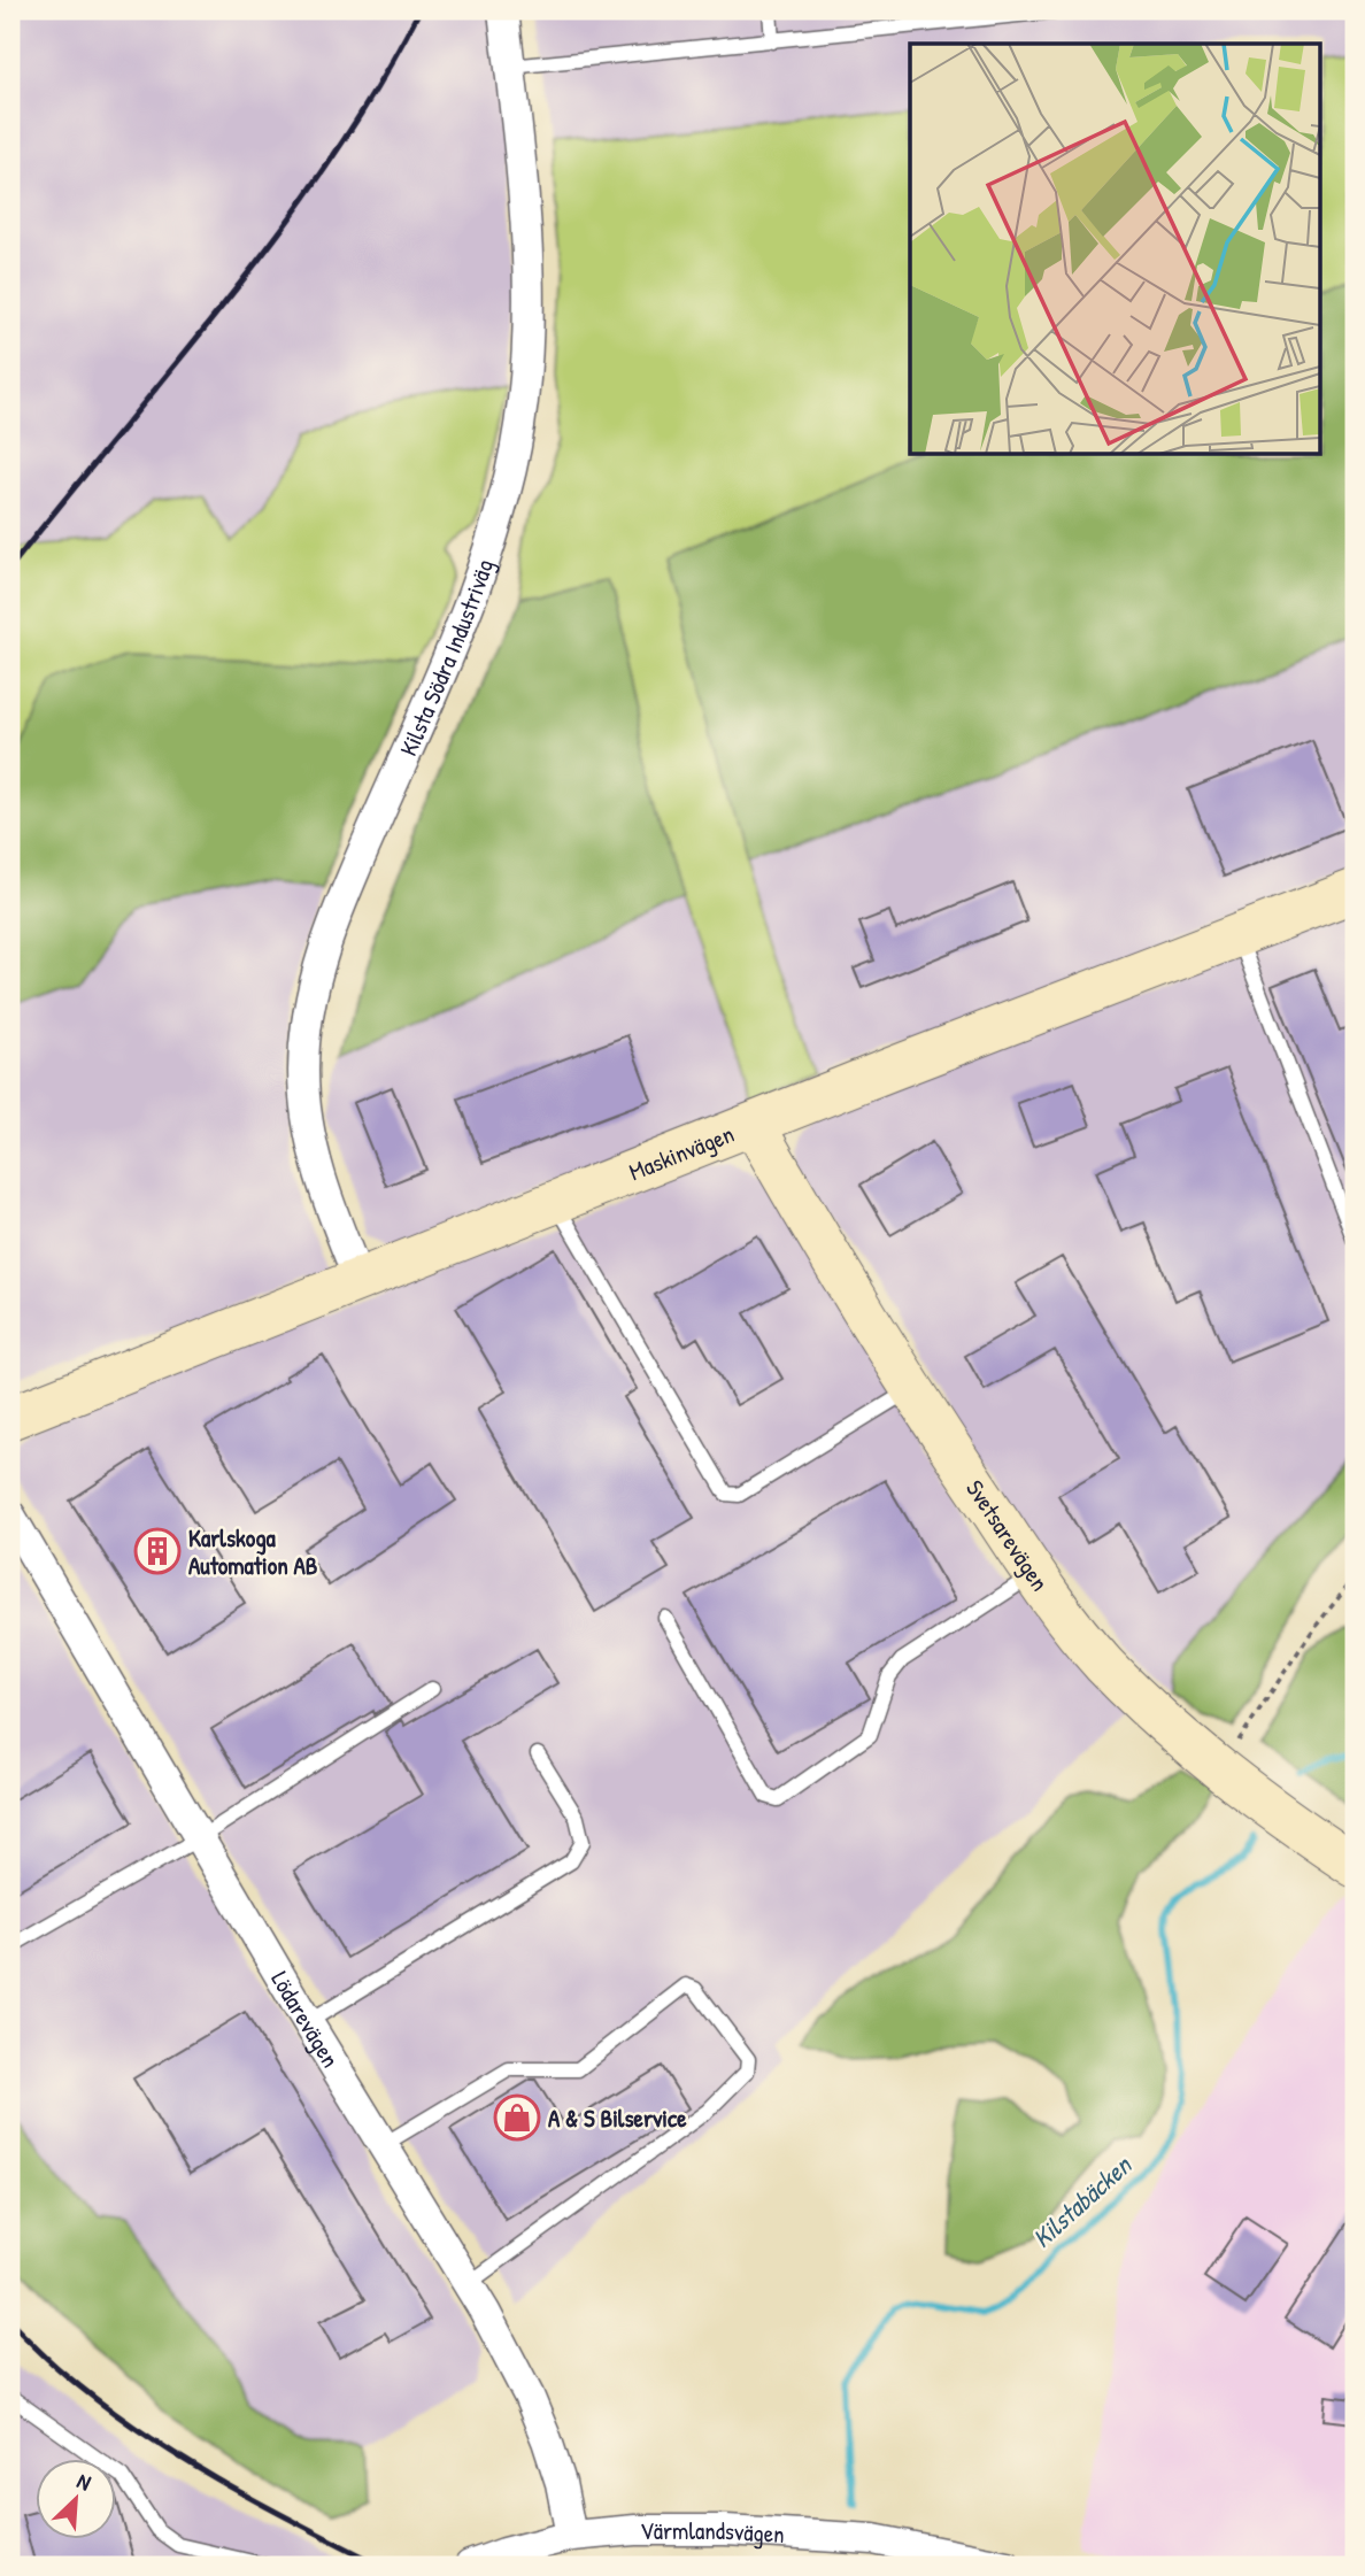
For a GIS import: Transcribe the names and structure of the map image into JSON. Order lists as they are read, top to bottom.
{
  "streets": {
    "street": [
      "Kilsta Södra Industriväg",
      "Maskinvägen",
      "Svetsarevägen",
      "Lödarevägen",
      "Värmlandsvägen"
    ]
  },
  "crossings": [
    ["Kilsta Södra Industriväg", "Maskinvägen"],
    ["Maskinvägen", "Svetsarevägen"],
    ["Lödarevägen", "Värmlandsvägen"]
  ],
  "water": ["Kilstabäcken"],
  "places": {
    "building": ["Karlskoga Automation AB"],
    "shop": ["A & S Bilservice"]
  },
  "north": "top right"
}
